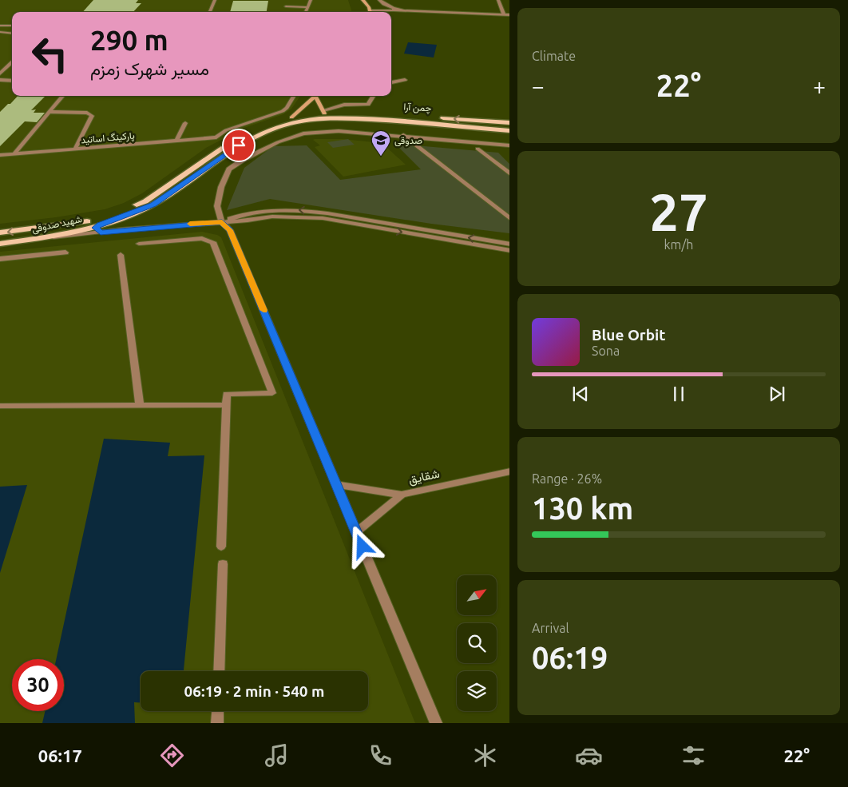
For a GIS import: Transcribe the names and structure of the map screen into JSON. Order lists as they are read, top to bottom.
{
  "streets": {
    "main road": ["چمن آرا", "شهید صدوقی"],
    "street": ["شقایق"],
    "lane": ["پارکینگ اساتید"]
  },
  "crossings": [
    ["چمن آرا", "شهید صدوقی"]
  ],
  "places": {
    "school or university": ["صدوقی"]
  },
  "north": "top right",
  "page": {
    "tile": [
      "Climate",
      ["27", "km/h"],
      ["Range · 26%", "130 km"],
      ["Arrival", "06:19"]
    ],
    "turn": ["290 m", "مسیر شهرک زمزم"],
    "heat": ["−", "22°", "+"],
    "song": ["Blue Orbit", "Sona"],
    "limit": "30",
    "trip": "06:19 · 2 min · 540 m",
    "tabs": ["06:17", "22°"]
  }
}
